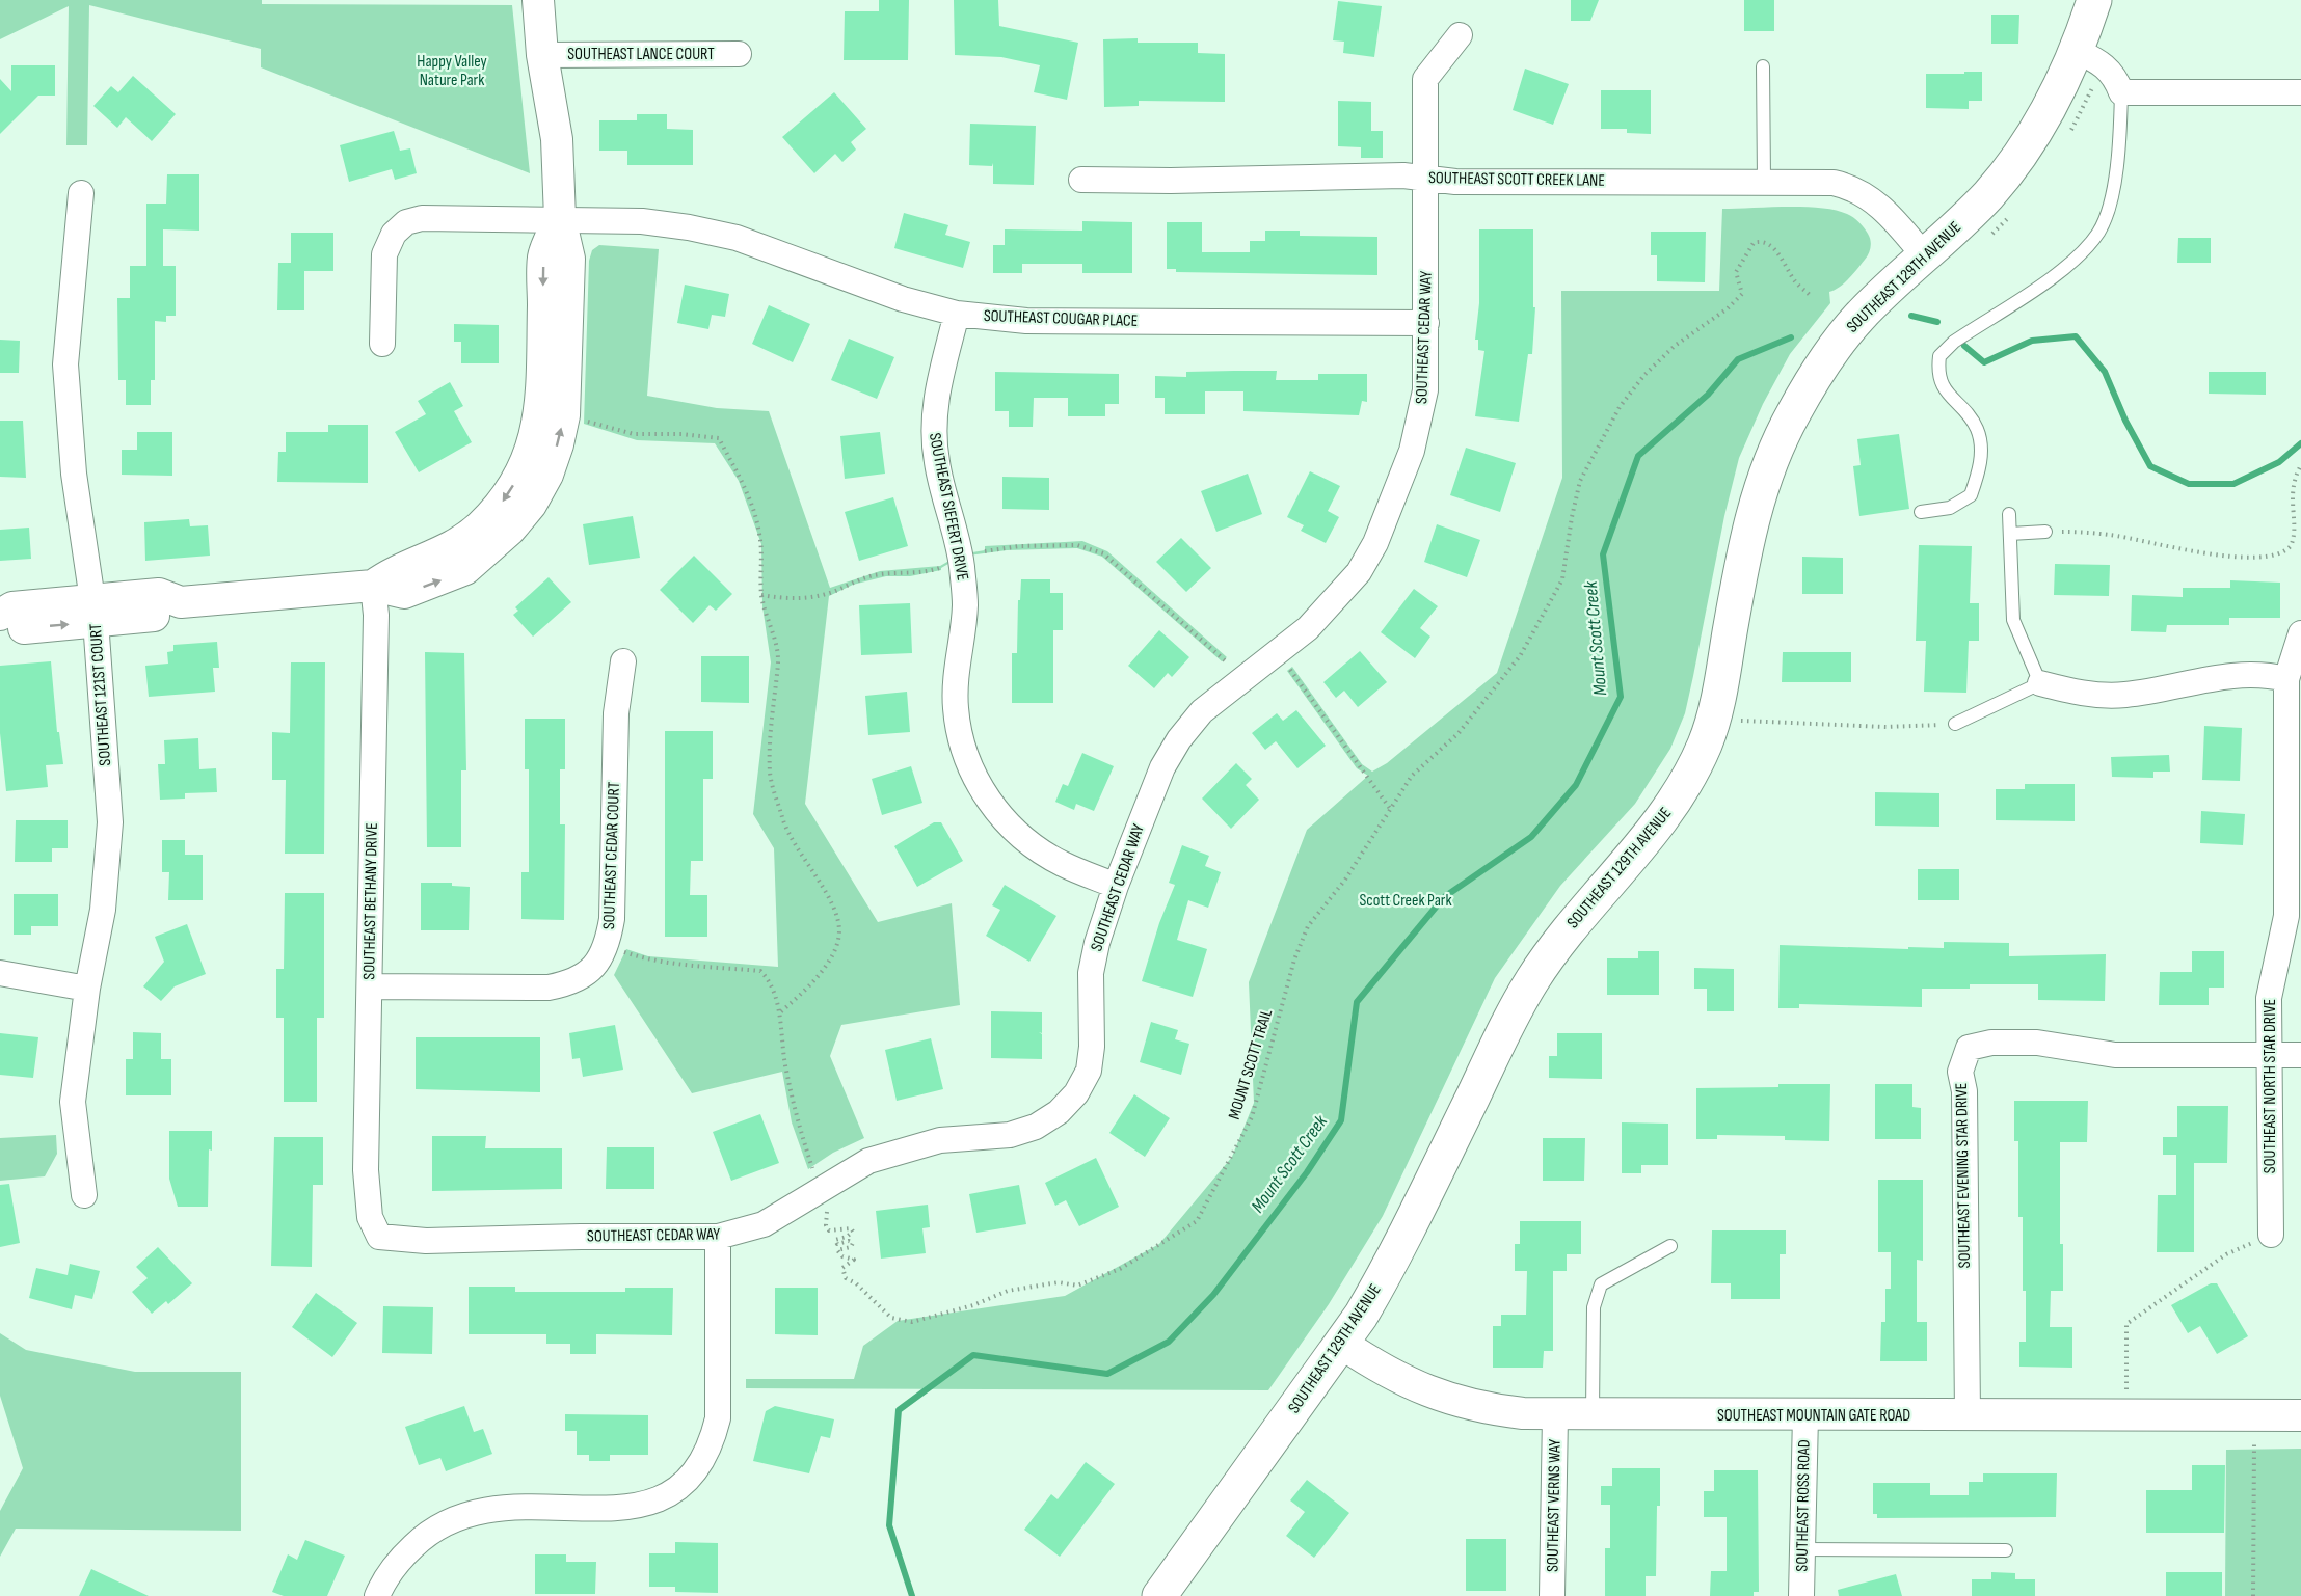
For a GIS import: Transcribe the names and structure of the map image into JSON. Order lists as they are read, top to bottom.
{
  "streets": {
    "main road": ["SOUTHEAST 129TH AVENUE"],
    "street": [
      "SOUTHEAST LANCE COURT",
      "SOUTHEAST SCOTT CREEK LANE",
      "SOUTHEAST COUGAR PLACE",
      "SOUTHEAST CEDAR WAY",
      "SOUTHEAST SIEFERT DRIVE",
      "SOUTHEAST 121ST COURT",
      "SOUTHEAST CEDAR COURT",
      "SOUTHEAST BETHANY DRIVE",
      "SOUTHEAST NORTH STAR DRIVE",
      "SOUTHEAST EVENING STAR DRIVE",
      "SOUTHEAST MOUNTAIN GATE ROAD",
      "SOUTHEAST VERNS WAY",
      "SOUTHEAST ROSS ROAD"
    ],
    "path": ["MOUNT SCOTT TRAIL"]
  },
  "crossings": [
    ["SOUTHEAST SCOTT CREEK LANE", "SOUTHEAST 129TH AVENUE"],
    ["SOUTHEAST SCOTT CREEK LANE", "SOUTHEAST CEDAR WAY"],
    ["SOUTHEAST 129TH AVENUE", "SOUTHEAST MOUNTAIN GATE ROAD"],
    ["SOUTHEAST COUGAR PLACE", "SOUTHEAST CEDAR WAY"],
    ["SOUTHEAST COUGAR PLACE", "SOUTHEAST SIEFERT DRIVE"],
    ["SOUTHEAST CEDAR WAY", "SOUTHEAST SIEFERT DRIVE"],
    ["SOUTHEAST CEDAR WAY", "SOUTHEAST BETHANY DRIVE"],
    ["SOUTHEAST CEDAR COURT", "SOUTHEAST BETHANY DRIVE"],
    ["SOUTHEAST NORTH STAR DRIVE", "SOUTHEAST EVENING STAR DRIVE"],
    ["SOUTHEAST EVENING STAR DRIVE", "SOUTHEAST MOUNTAIN GATE ROAD"],
    ["SOUTHEAST MOUNTAIN GATE ROAD", "SOUTHEAST VERNS WAY"],
    ["SOUTHEAST MOUNTAIN GATE ROAD", "SOUTHEAST ROSS ROAD"]
  ],
  "water": ["Mount Scott Creek"],
  "parks": ["Happy Valley Nature Park", "Scott Creek Park"]
}
